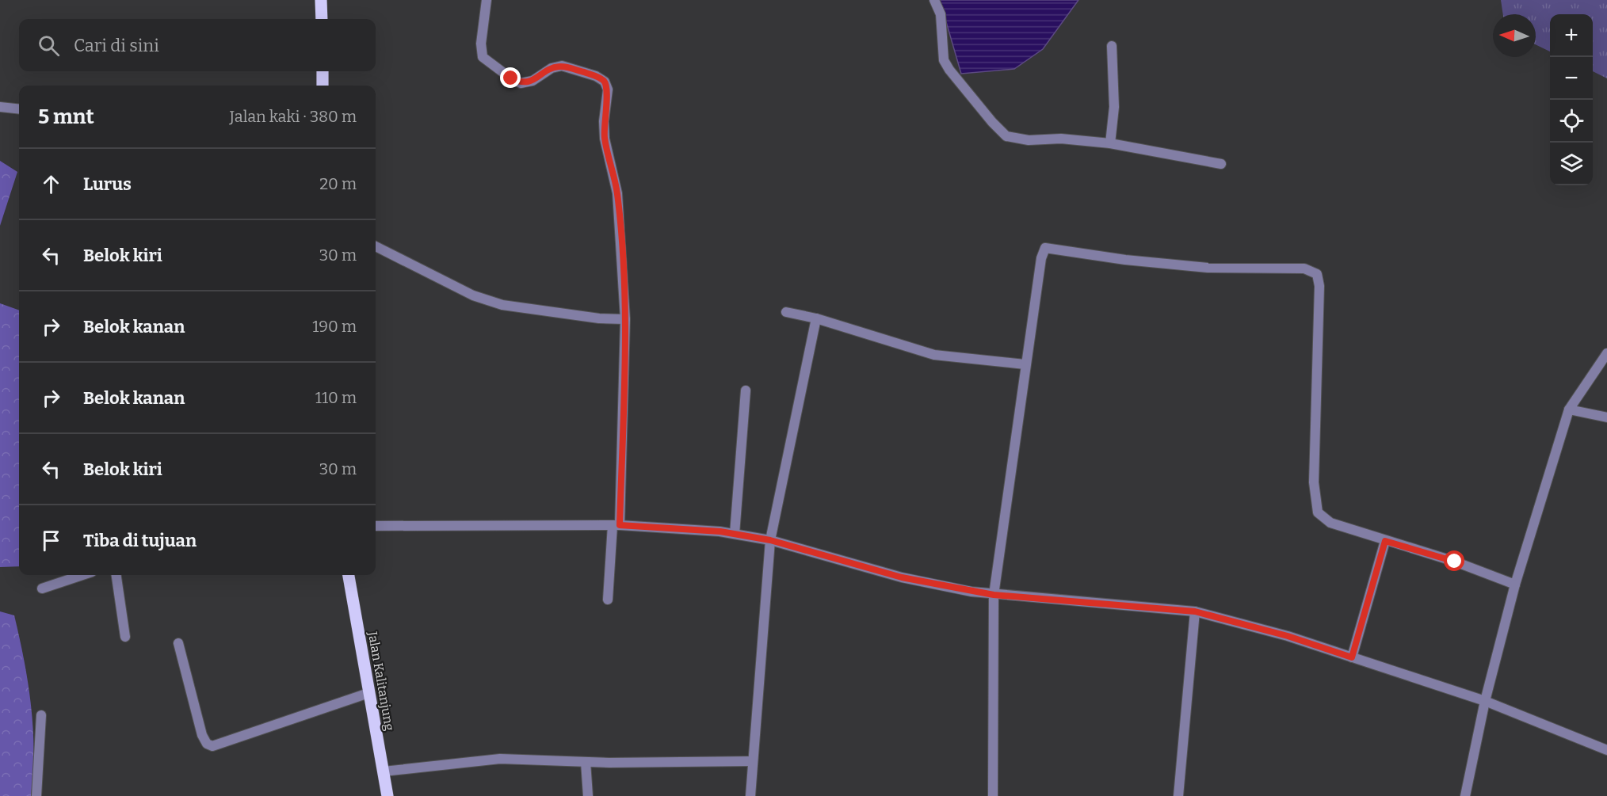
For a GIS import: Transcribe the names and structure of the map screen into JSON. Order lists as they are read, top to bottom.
{
  "streets": {
    "main road": ["Jalan Kalitanjung"]
  },
  "north": "left",
  "page": {
    "map_buttons": ["+", "−"],
    "search": "Cari di sini",
    "heading": ["5 mnt", "Jalan kaki · 380 m"],
    "list": [
      ["Lurus", "20 m"],
      ["Belok kiri", "30 m"],
      ["Belok kanan", "190 m"],
      ["Belok kanan", "110 m"],
      ["Belok kiri", "30 m"],
      "Tiba di tujuan"
    ]
  }
}
